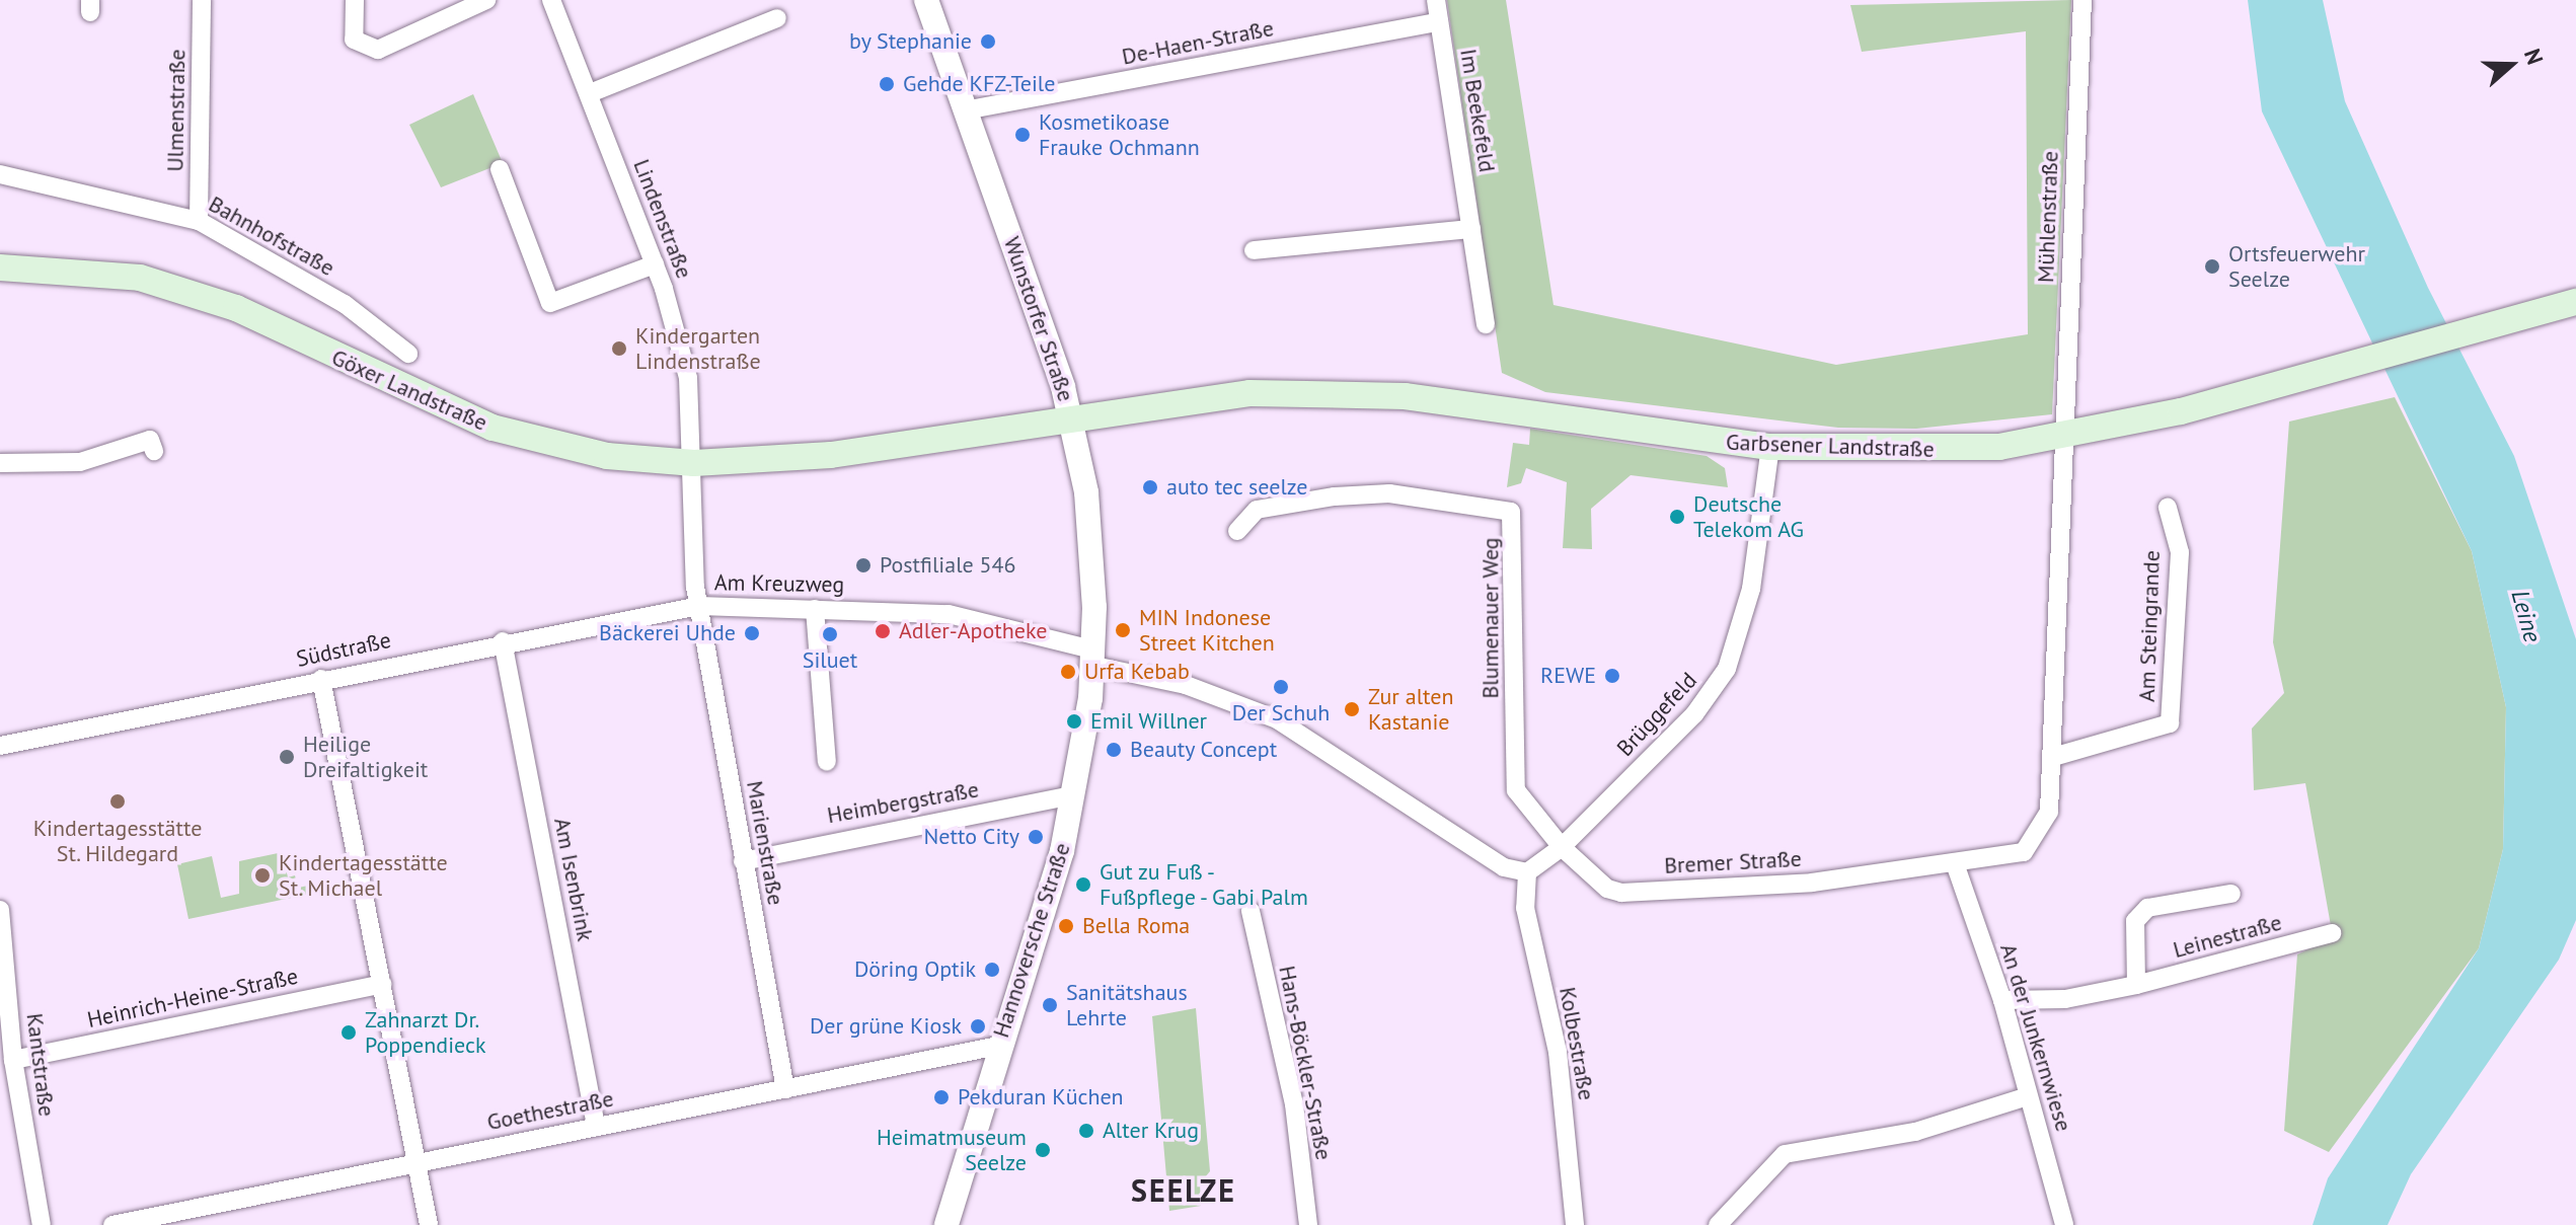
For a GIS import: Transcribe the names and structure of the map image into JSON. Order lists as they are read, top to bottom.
{
  "streets": {
    "main road": ["Göxer Landstraße", "Garbsener Landstraße"],
    "street": [
      "De-Haen-Straße",
      "Ulmenstraße",
      "Im Beekefeld",
      "Mühlenstraße",
      "Lindenstraße",
      "Bahnhofstraße",
      "Wunstorfer Straße",
      "Am Kreuzweg",
      "Blumenauer Weg",
      "Am Steingrande",
      "Südstraße",
      "Brüggefeld",
      "Heimbergstraße",
      "Marienstraße",
      "Bremer Straße",
      "Am Isenbrink",
      "Leinestraße",
      "Hannoversche Straße",
      "Heinrich-Heine-Straße",
      "An der Junkernwiese",
      "Kolbestraße",
      "Hans-Böckler-Straße",
      "Kantstraße",
      "Goethestraße"
    ]
  },
  "crossings": [
    ["De-Haen-Straße", "Im Beekefeld"],
    ["De-Haen-Straße", "Wunstorfer Straße"],
    ["Ulmenstraße", "Bahnhofstraße"],
    ["Mühlenstraße", "Garbsener Landstraße"],
    ["Mühlenstraße", "Bremer Straße"],
    ["Lindenstraße", "Göxer Landstraße"],
    ["Lindenstraße", "Am Kreuzweg"],
    ["Wunstorfer Straße", "Göxer Landstraße"],
    ["Wunstorfer Straße", "Garbsener Landstraße"],
    ["Wunstorfer Straße", "Am Kreuzweg"],
    ["Wunstorfer Straße", "Hannoversche Straße"],
    ["Göxer Landstraße", "Garbsener Landstraße"],
    ["Göxer Landstraße", "Am Kreuzweg"],
    ["Garbsener Landstraße", "Brüggefeld"],
    ["Garbsener Landstraße", "Bremer Straße"],
    ["Am Kreuzweg", "Südstraße"],
    ["Am Kreuzweg", "Marienstraße"],
    ["Am Kreuzweg", "Hannoversche Straße"],
    ["Blumenauer Weg", "Brüggefeld"],
    ["Blumenauer Weg", "Bremer Straße"],
    ["Am Steingrande", "Bremer Straße"],
    ["Südstraße", "Marienstraße"],
    ["Südstraße", "Am Isenbrink"],
    ["Brüggefeld", "Bremer Straße"],
    ["Heimbergstraße", "Marienstraße"],
    ["Heimbergstraße", "Hannoversche Straße"],
    ["Marienstraße", "Goethestraße"],
    ["Bremer Straße", "An der Junkernwiese"],
    ["Am Isenbrink", "Goethestraße"],
    ["Leinestraße", "An der Junkernwiese"],
    ["Hannoversche Straße", "Goethestraße"],
    ["Heinrich-Heine-Straße", "Kantstraße"]
  ],
  "districts": ["SEELZE"],
  "water": ["Leine"],
  "places": [
    "by Stephanie",
    "Gehde KFZ-Teile",
    "Kosmetikoase Frauke Ochmann",
    "Ortsfeuerwehr Seelze",
    "Kindergarten Lindenstraße",
    "auto tec seelze",
    "Deutsche Telekom AG",
    "Postfiliale 546",
    "MIN Indonese Street Kitchen",
    "Adler-Apotheke",
    "Bäckerei Uhde",
    "Siluet",
    "Urfa Kebab",
    "REWE",
    "Der Schuh",
    "Zur alten Kastanie",
    "Emil Willner",
    "Beauty Concept",
    "Heilige Dreifaltigkeit",
    "Kindertagesstätte St. Hildegard",
    "Netto City",
    "Kindertagesstätte St. Michael",
    "Gut zu Fuß - Fußpflege - Gabi Palm",
    "Bella Roma",
    "Döring Optik",
    "Sanitätshaus Lehrte",
    "Der grüne Kiosk",
    "Zahnarzt Dr. Poppendieck",
    "Pekduran Küchen",
    "Alter Krug",
    "Heimatmuseum Seelze"
  ],
  "north": "right"
}
